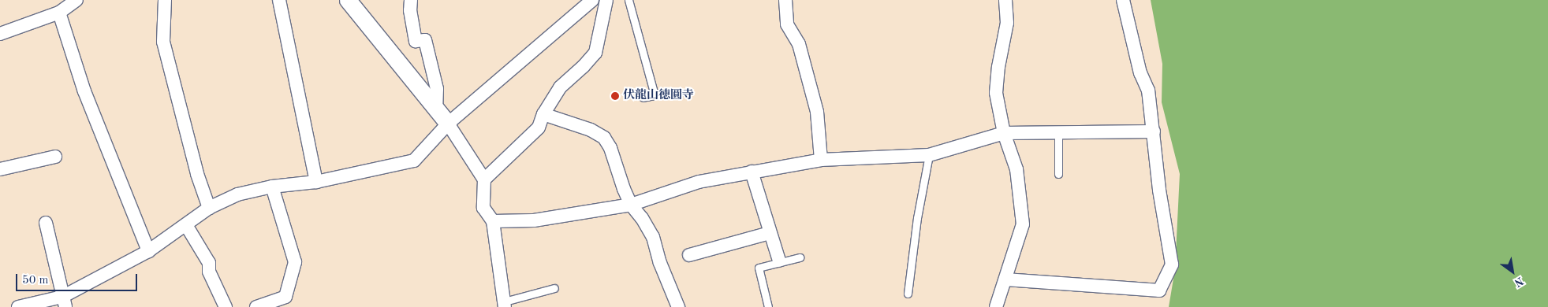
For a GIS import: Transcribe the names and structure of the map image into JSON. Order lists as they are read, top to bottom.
{
  "places": ["伏龍山徳圓寺"],
  "scale_bar": "50 m",
  "north": "bottom right"
}
